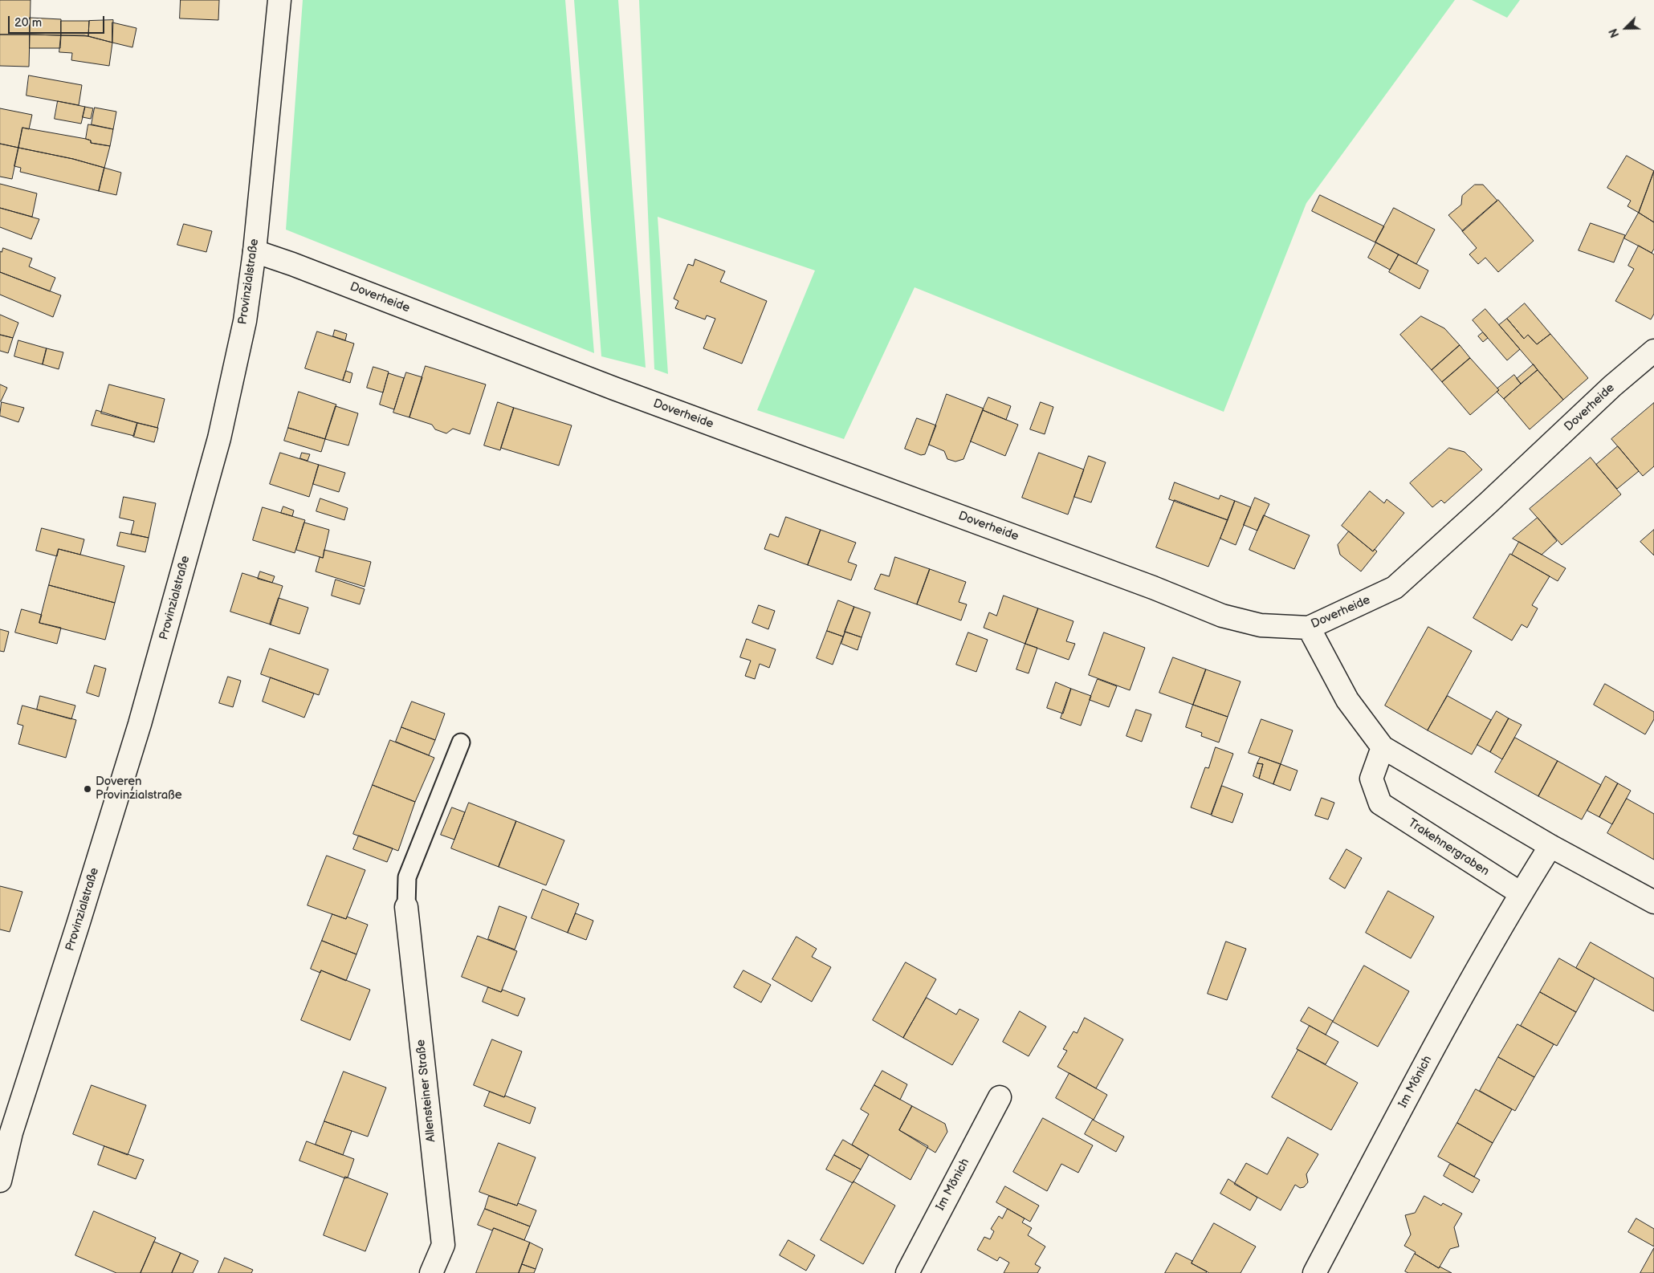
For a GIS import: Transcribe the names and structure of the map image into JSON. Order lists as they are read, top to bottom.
{
  "streets": {
    "street": [
      "Provinzialstraße",
      "Doverheide",
      "Trakehnergraben",
      "Im Mönich",
      "Allensteiner Straße"
    ]
  },
  "crossings": [
    ["Provinzialstraße", "Doverheide"],
    ["Trakehnergraben", "Im Mönich"]
  ],
  "places": ["Doveren Provinzialstraße"],
  "scale_bar": "20 m",
  "north": "bottom left"
}
